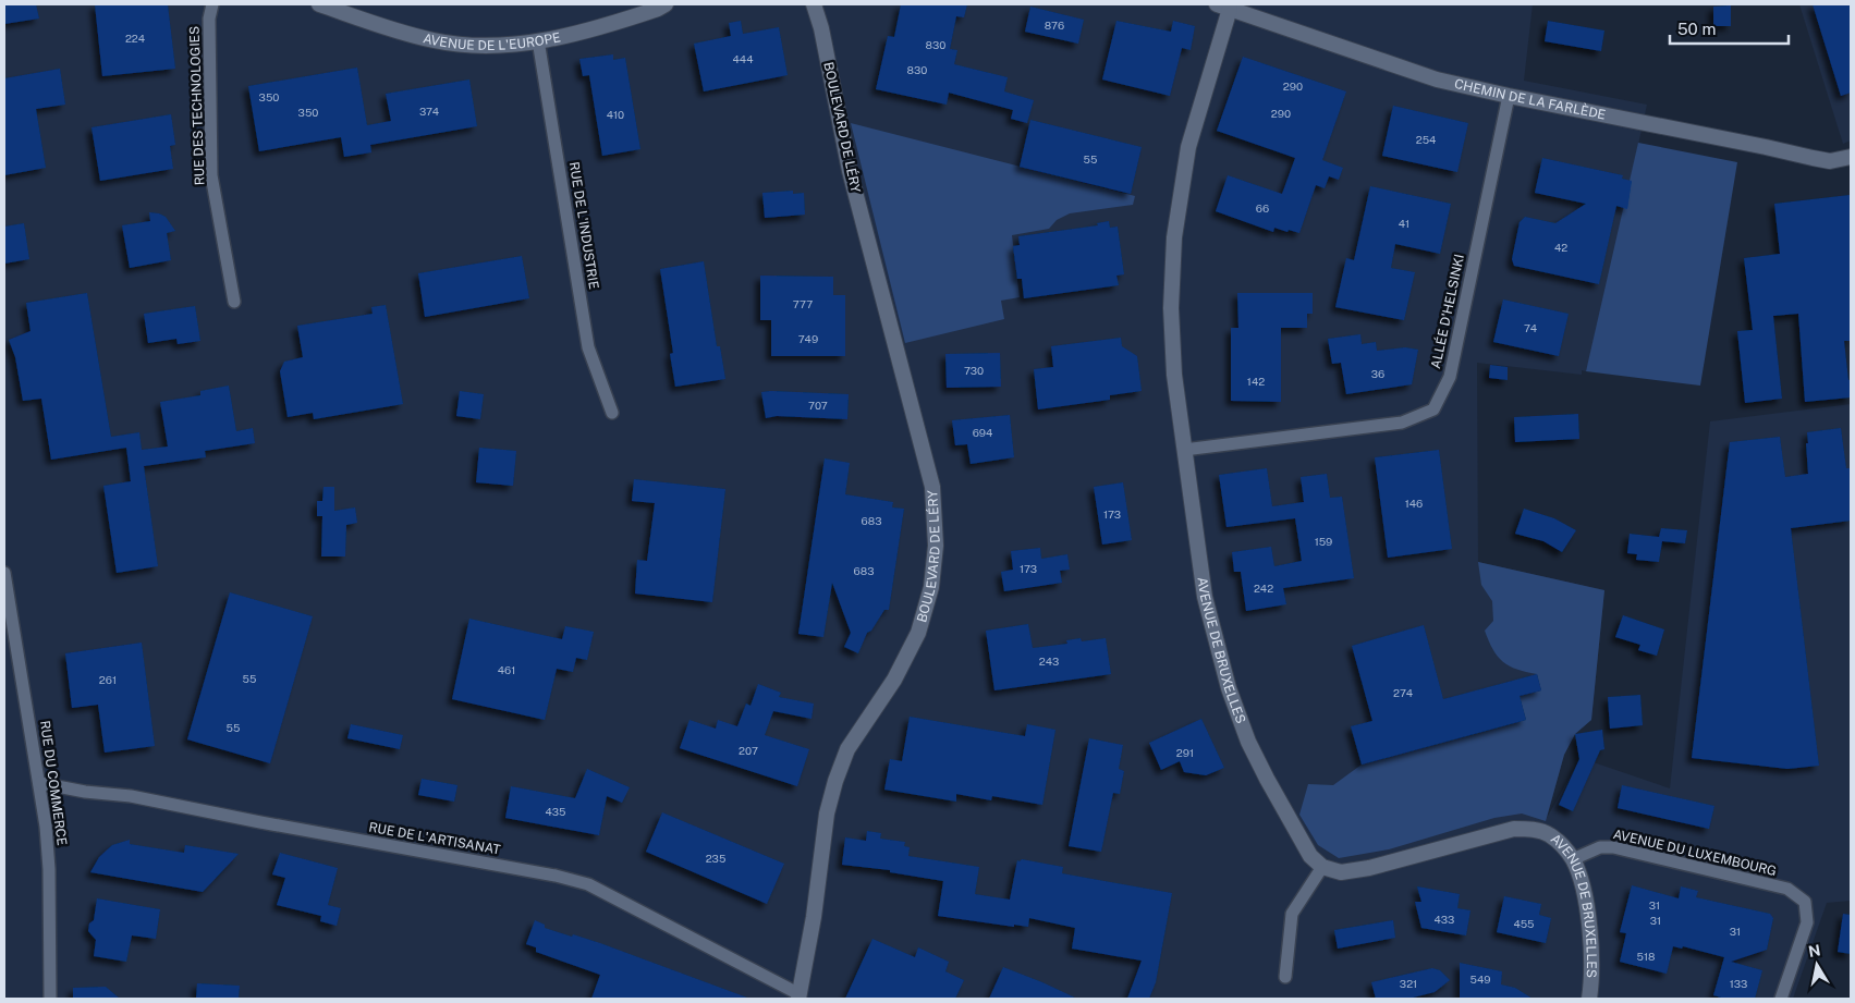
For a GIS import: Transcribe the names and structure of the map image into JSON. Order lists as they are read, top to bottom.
{
  "streets": {
    "street": [
      "AVENUE DE L'EUROPE",
      "CHEMIN DE LA FARLÈDE",
      "RUE DES TECHNOLOGIES",
      "BOULEVARD DE LÉRY",
      "RUE DE L'INDUSTRIE",
      "ALLÉE D'HELSINKI",
      "AVENUE DE BRUXELLES",
      "RUE DU COMMERCE",
      "RUE DE L'ARTISANAT",
      "AVENUE DU LUXEMBOURG"
    ]
  },
  "crossings": [
    ["AVENUE DE L'EUROPE", "RUE DE L'INDUSTRIE"],
    ["CHEMIN DE LA FARLÈDE", "ALLÉE D'HELSINKI"],
    ["CHEMIN DE LA FARLÈDE", "AVENUE DE BRUXELLES"],
    ["BOULEVARD DE LÉRY", "RUE DE L'ARTISANAT"],
    ["ALLÉE D'HELSINKI", "AVENUE DE BRUXELLES"],
    ["AVENUE DE BRUXELLES", "AVENUE DU LUXEMBOURG"],
    ["RUE DU COMMERCE", "RUE DE L'ARTISANAT"]
  ],
  "house_numbers": [
    "876",
    "224",
    "830",
    "444",
    "830",
    "290",
    "350",
    "374",
    "350",
    "290",
    "410",
    "254",
    "55",
    "66",
    "41",
    "42",
    "777",
    "74",
    "749",
    "730",
    "36",
    "142",
    "707",
    "694",
    "146",
    "173",
    "683",
    "159",
    "173",
    "683",
    "242",
    "243",
    "461",
    "55",
    "261",
    "274",
    "55",
    "207",
    "291",
    "435",
    "235",
    "31",
    "433",
    "31",
    "455",
    "31",
    "518",
    "549",
    "321",
    "133"
  ],
  "scale_bar": "50 m",
  "north": "top"
}
